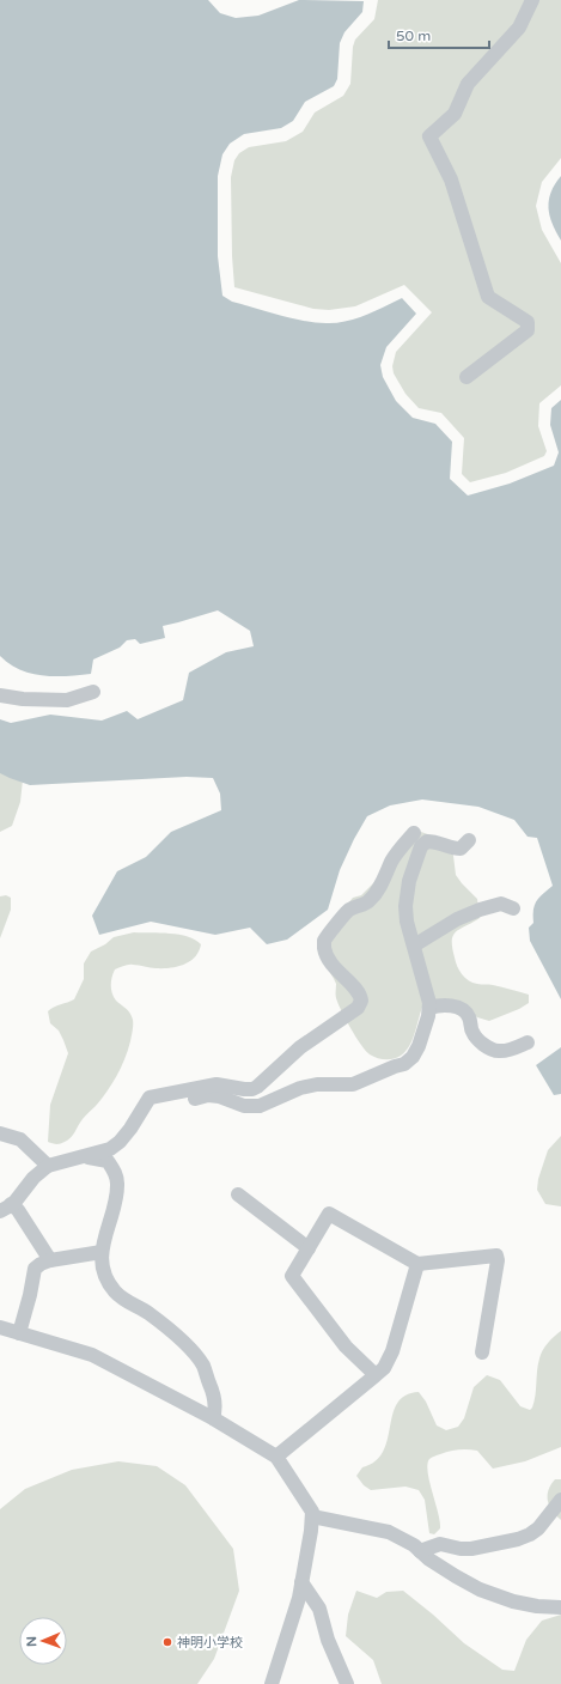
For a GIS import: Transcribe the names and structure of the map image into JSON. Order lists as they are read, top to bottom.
{
  "places": ["神明小学校"],
  "scale_bar": "50 m",
  "north": "left"
}
